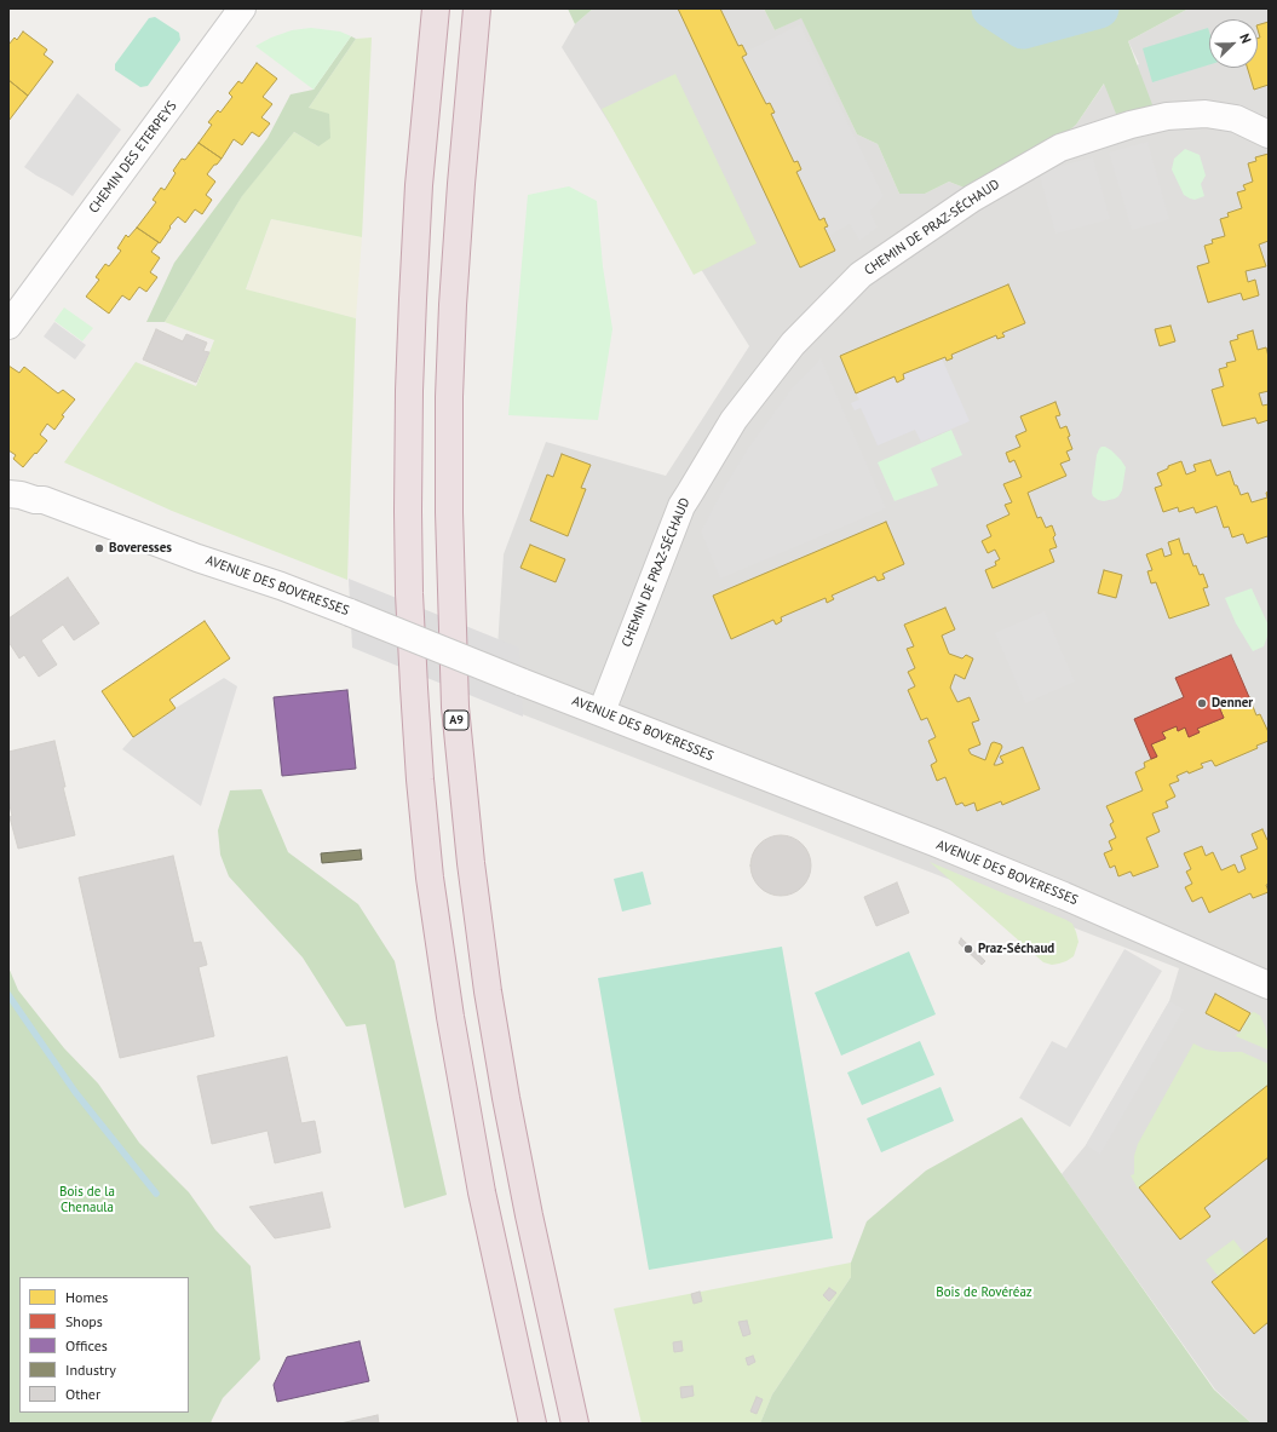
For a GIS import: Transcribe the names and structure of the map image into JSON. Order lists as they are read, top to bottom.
{
  "streets": {
    "highway": ["A9"],
    "street": ["CHEMIN DES ETERPEYS", "CHEMIN DE PRAZ-SÉCHAUD", "AVENUE DES BOVERESSES"]
  },
  "crossings": [
    ["CHEMIN DE PRAZ-SÉCHAUD", "AVENUE DES BOVERESSES"]
  ],
  "parks": ["Bois de la Chenaula", "Bois de Rovéréaz"],
  "places": ["Boveresses", "Denner", "Praz-Séchaud"],
  "legend": [
    "Homes",
    "Shops",
    "Offices",
    "Industry",
    "Other"
  ],
  "north": "top right"
}
